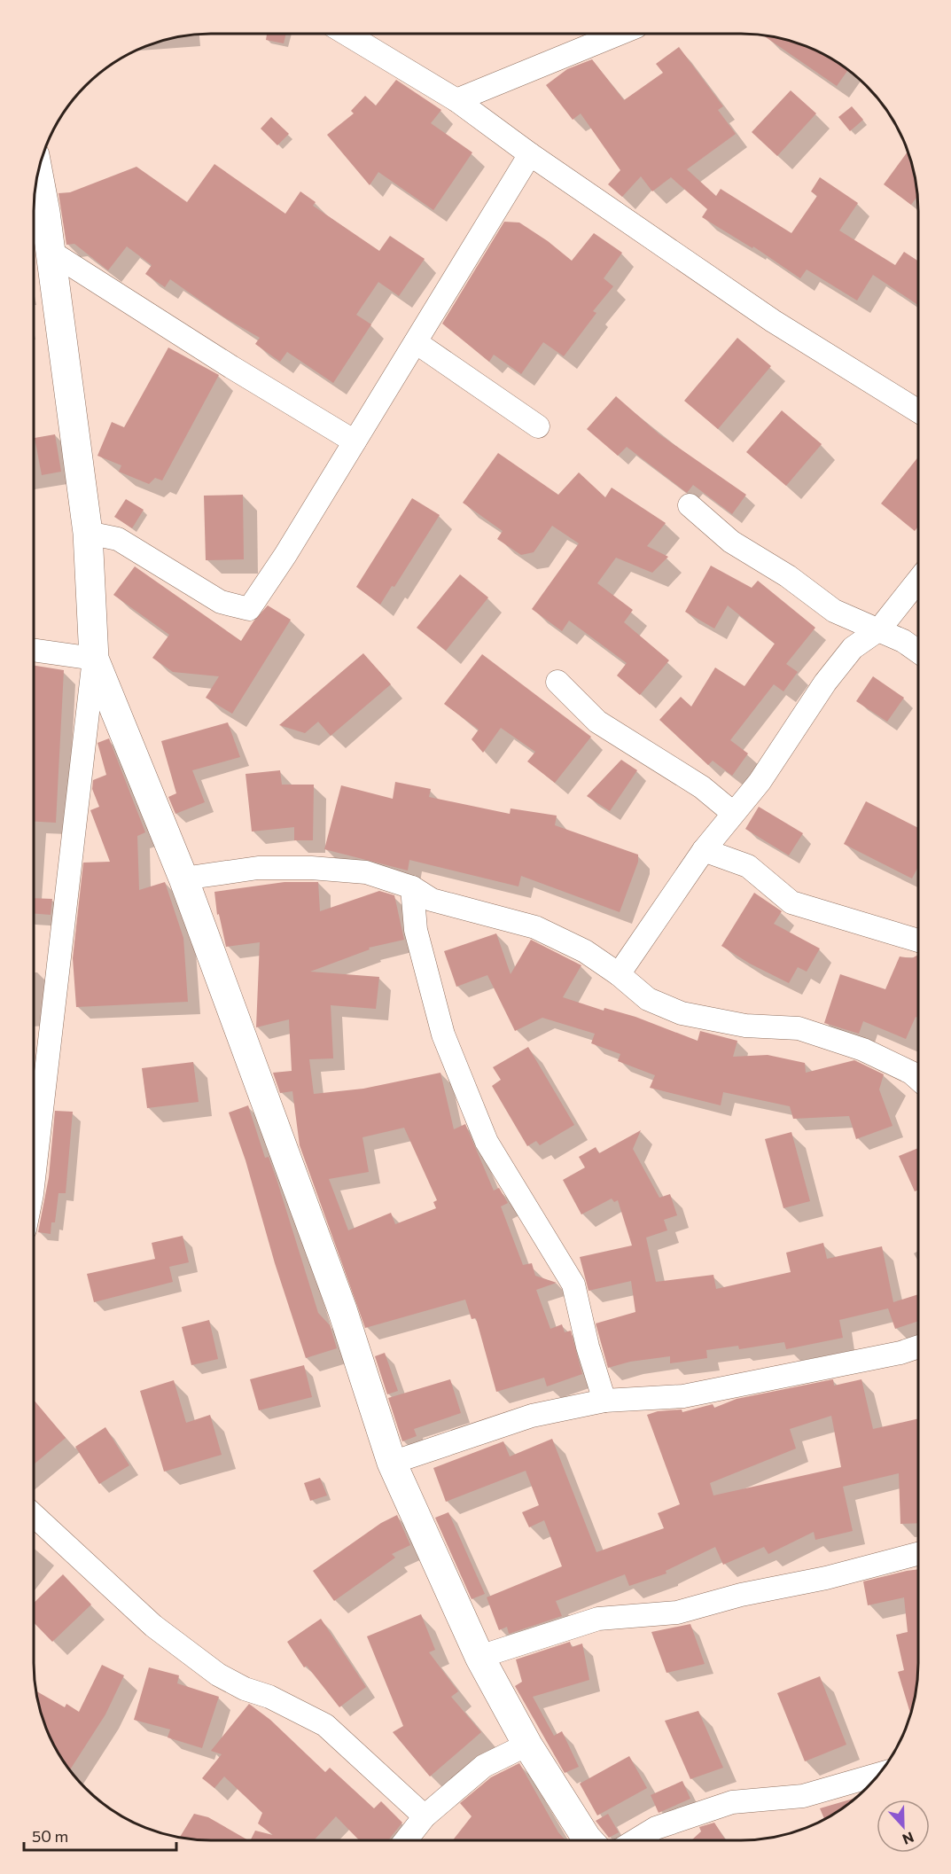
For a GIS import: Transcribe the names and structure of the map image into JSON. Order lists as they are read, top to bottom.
{
  "scale_bar": "50 m",
  "north": "bottom"
}
